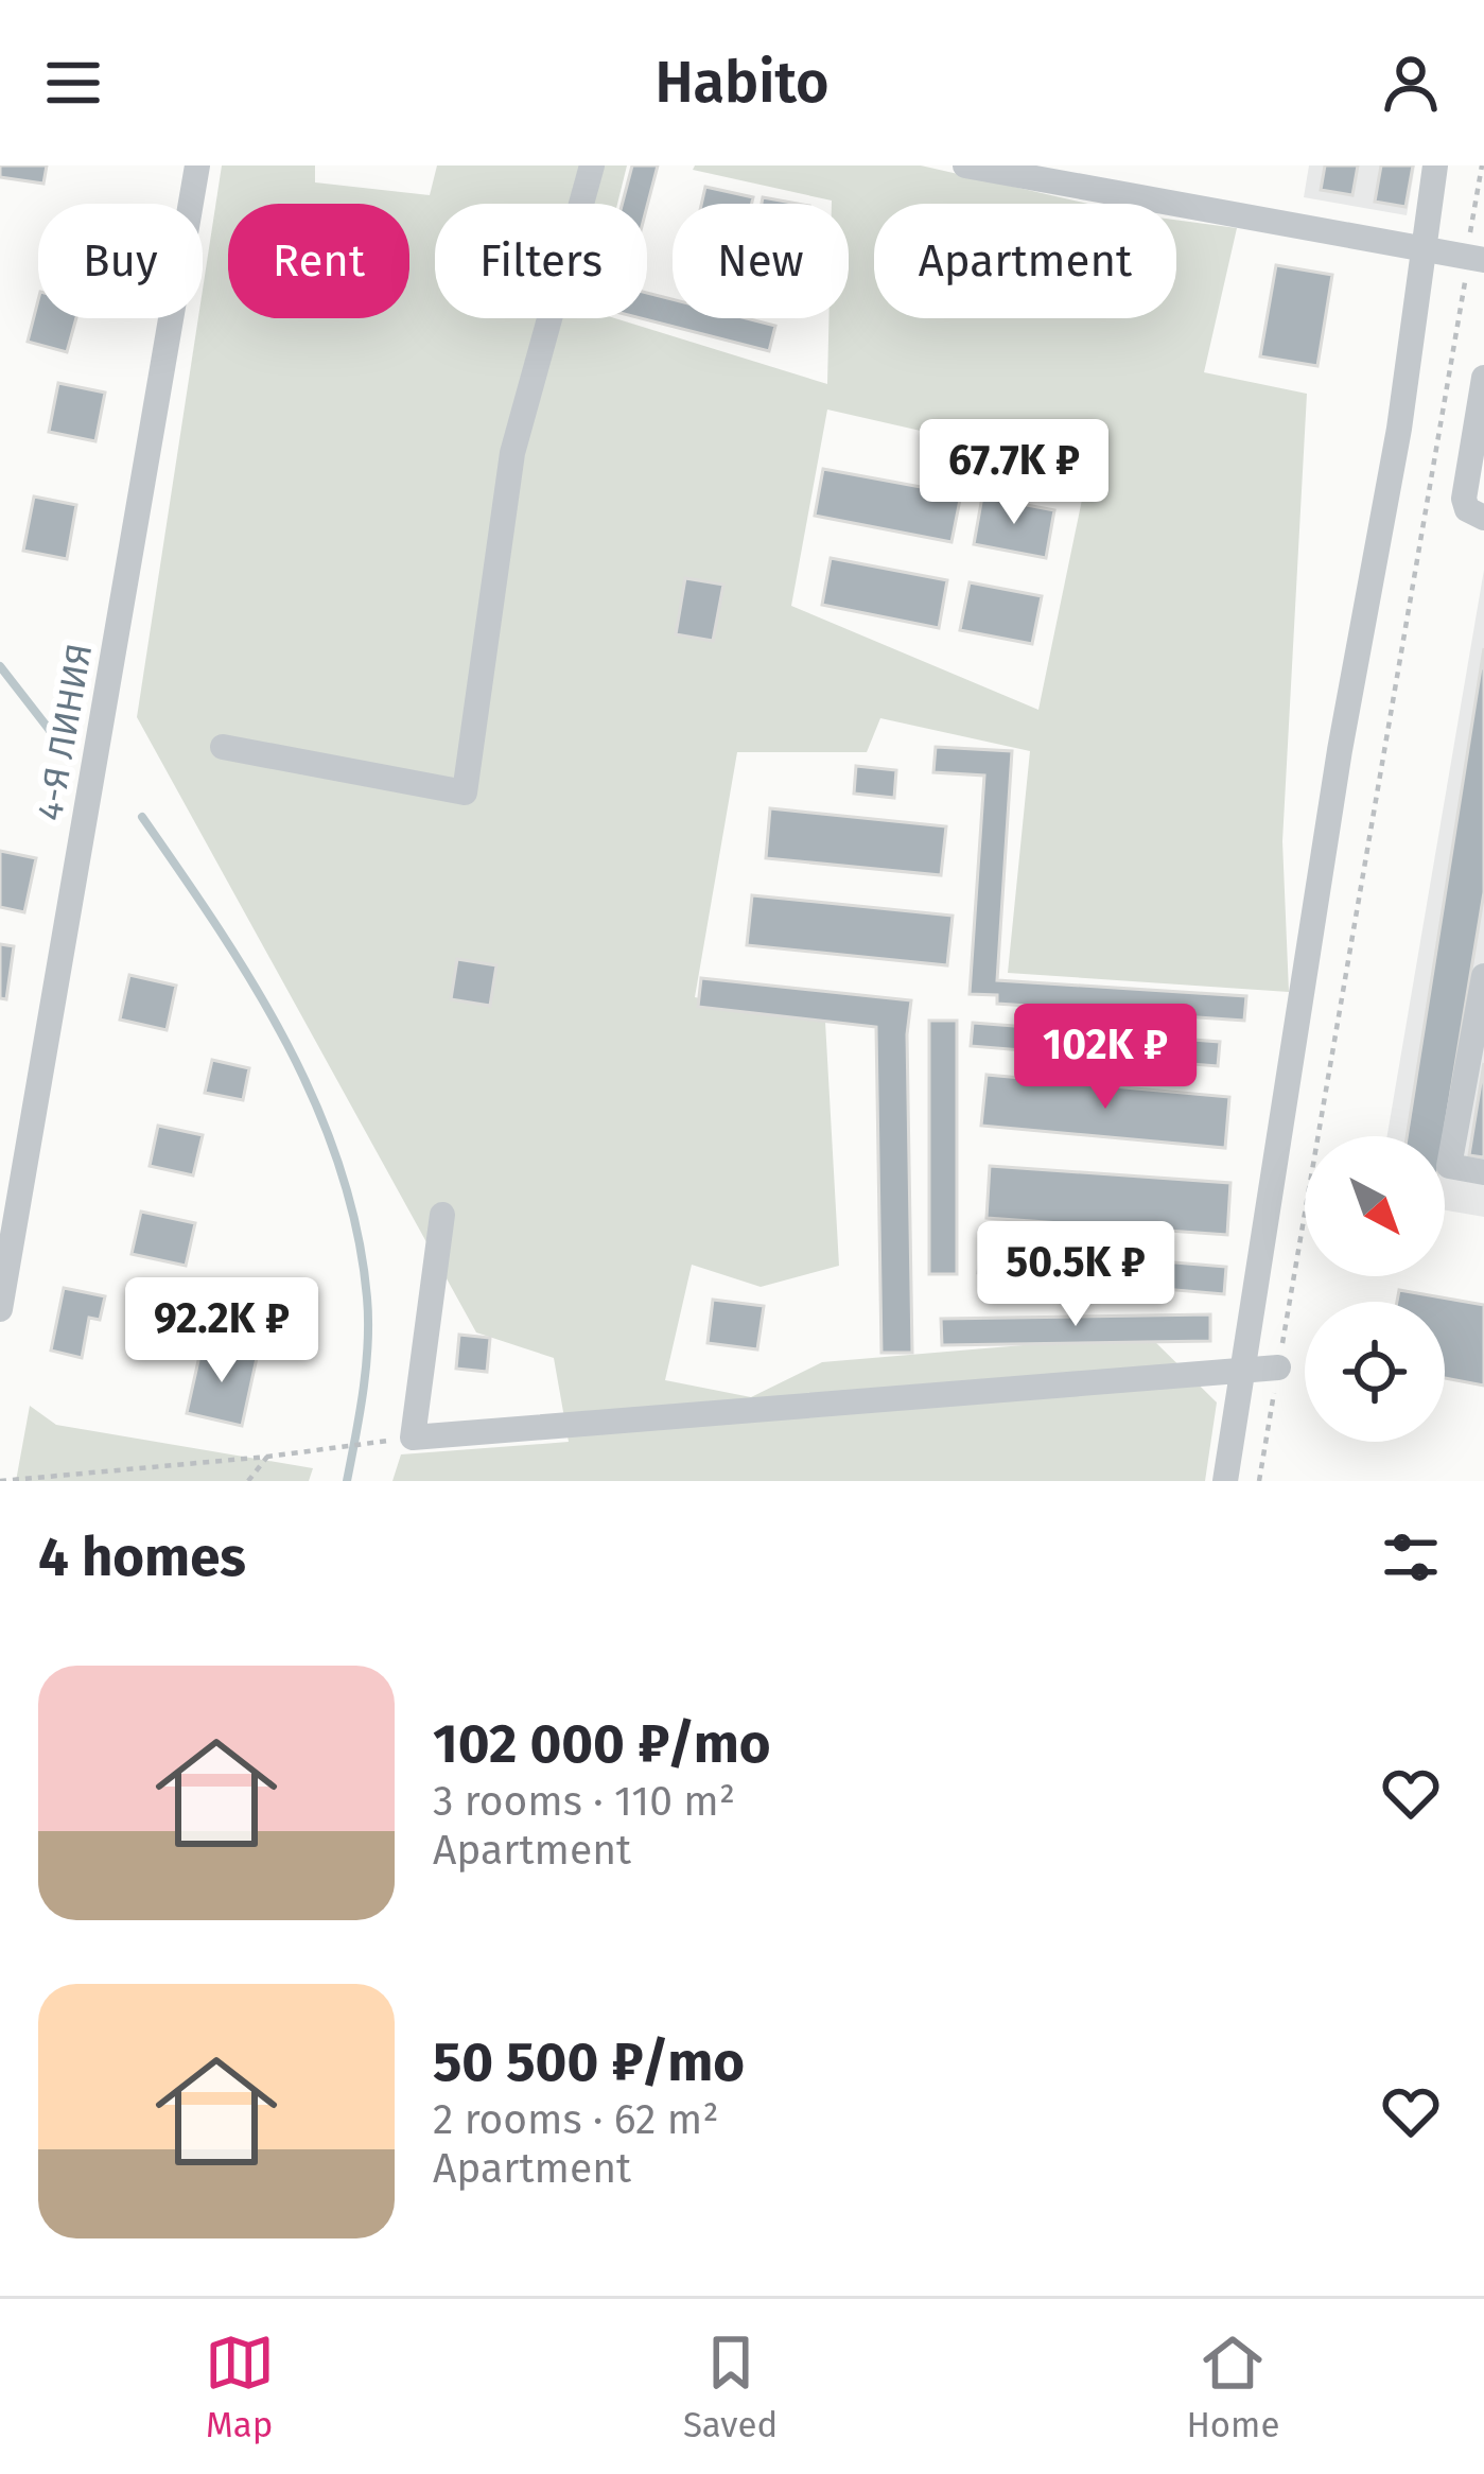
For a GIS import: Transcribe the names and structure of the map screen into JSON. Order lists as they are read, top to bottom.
{
  "streets": {
    "street": ["4-Я ЛИНИЯ"]
  },
  "north": "bottom right",
  "page": {
    "header": "Habito",
    "chip": [
      "Buy",
      "Rent",
      "Filters",
      "New",
      "Apartment"
    ],
    "price": [
      "67.7K ₽",
      "102K ₽",
      "50.5K ₽",
      "92.2K ₽"
    ],
    "heading": "4 homes",
    "list": [
      {
        "name": "102 000 ₽/mo",
        "note": "3 rooms · 110 m² · Apartment"
      },
      {
        "name": "50 500 ₽/mo",
        "note": "2 rooms · 62 m² · Apartment"
      }
    ],
    "tabs": ["Map", "Saved", "Home"]
  }
}
